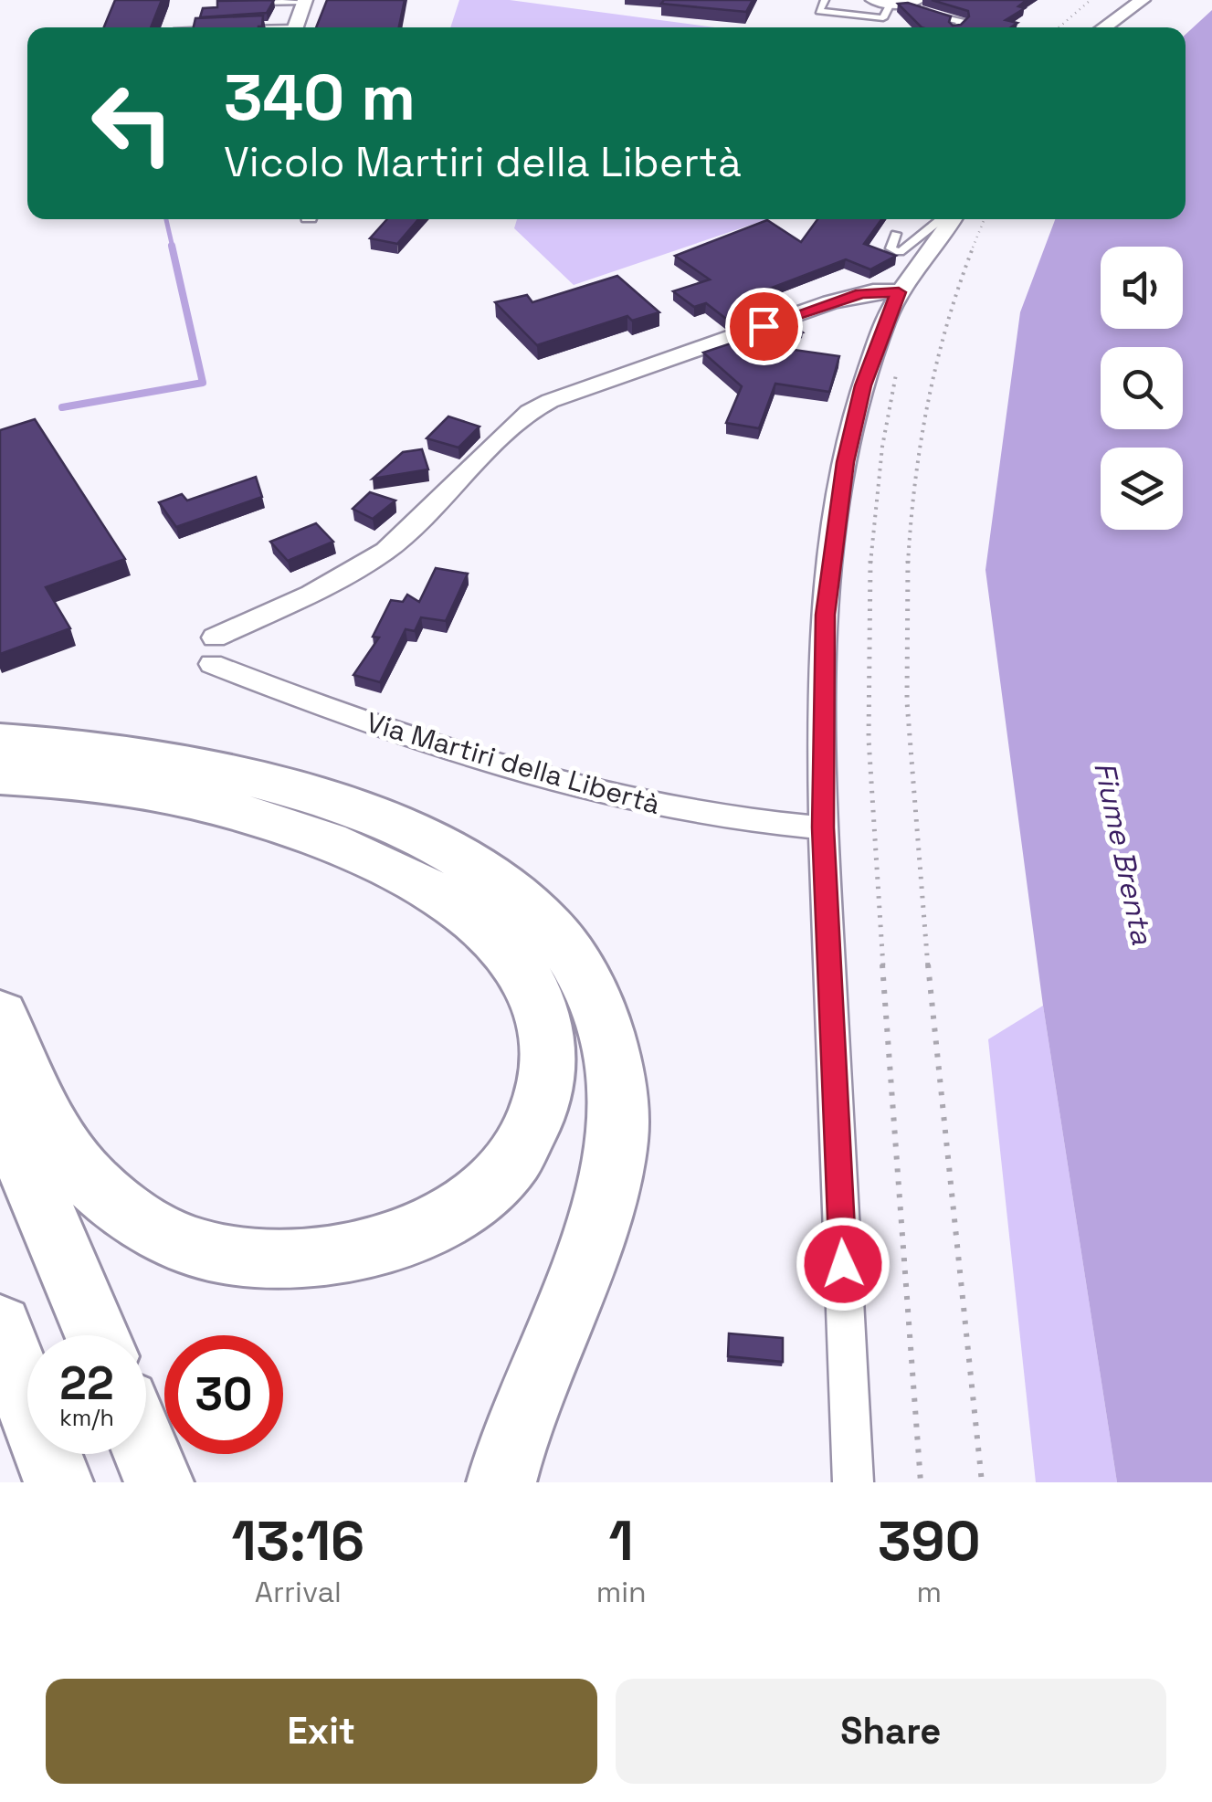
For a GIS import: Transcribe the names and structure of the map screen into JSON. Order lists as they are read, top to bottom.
{
  "streets": {
    "street": ["Via Martiri della Libertà"]
  },
  "water": ["Fiume Brenta"],
  "page": {
    "turn": ["340 m", "Vicolo Martiri della Libertà"],
    "speed": "22 km/h",
    "limit": "30",
    "eta": [
      "13:16",
      "Arrival",
      "1",
      "min",
      "390",
      "m"
    ],
    "buttons": ["Exit", "Share"]
  }
}
